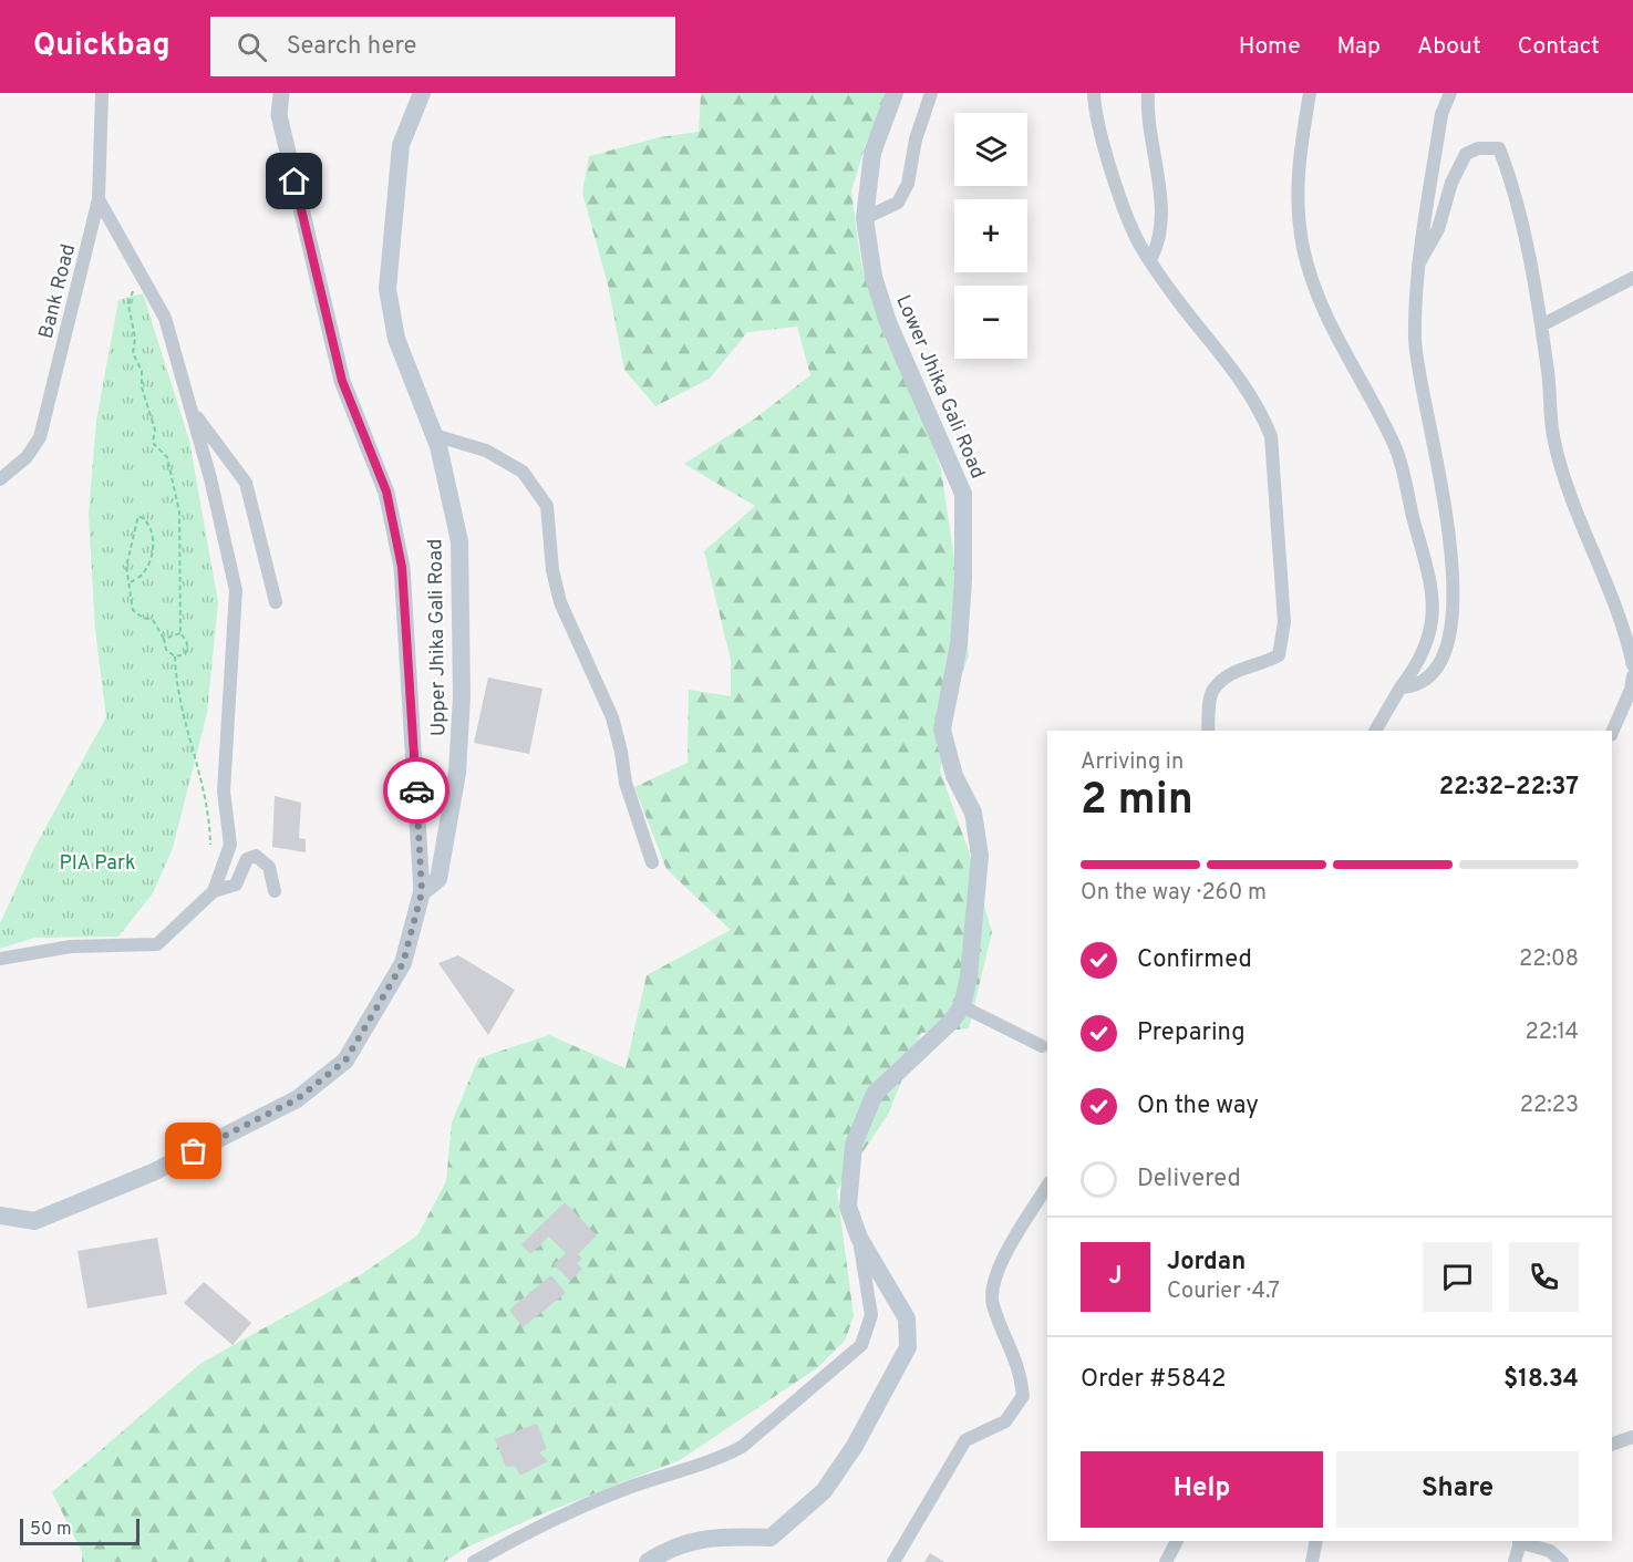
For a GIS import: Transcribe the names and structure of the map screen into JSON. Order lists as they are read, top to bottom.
{
  "streets": {
    "main road": ["Lower Jhika Gali Road", "Upper Jhika Gali Road"],
    "street": ["Bank Road"]
  },
  "parks": ["PIA Park"],
  "scale_bar": "50 m",
  "page": {
    "header": "Quickbag",
    "search": "Search here",
    "nav": [
      "Home",
      "Map",
      "About",
      "Contact"
    ],
    "map_buttons": ["+", "−"],
    "heading": ["2 min", "Arriving in", "22:32–22:37"],
    "panel": [
      "Jordan",
      "Courier · 4.7",
      "Order #5842",
      "$18.34"
    ],
    "bar": "On the way · 260 m",
    "list": [
      ["Confirmed", "22:08"],
      ["Preparing", "22:14"],
      ["On the way", "22:23"],
      "Delivered"
    ],
    "round": "J",
    "buttons": ["Help", "Share"],
    "scale": "50 m"
  }
}
